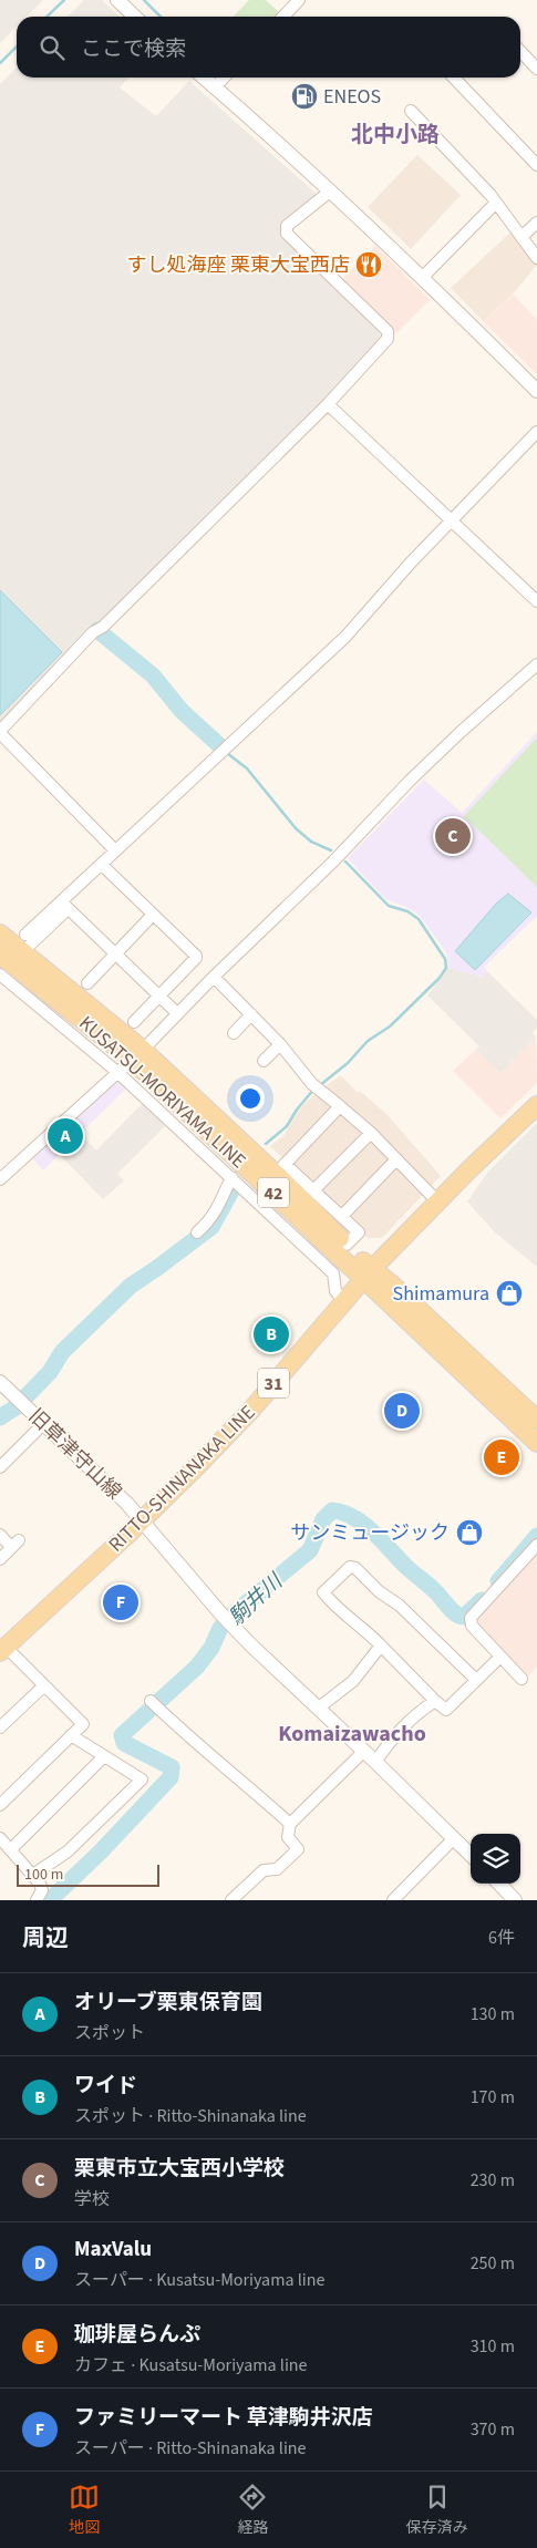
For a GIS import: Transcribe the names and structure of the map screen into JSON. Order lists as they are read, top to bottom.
{
  "streets": {
    "main road": [
      "KUSATSU-MORIYAMA LINE",
      "42",
      "31",
      "RITTO-SHINANAKA LINE"
    ],
    "street": ["旧草津守山線"]
  },
  "crossings": [
    ["KUSATSU-MORIYAMA LINE", "RITTO-SHINANAKA LINE"],
    ["旧草津守山線", "RITTO-SHINANAKA LINE"]
  ],
  "districts": ["北中小路", "Komaizawacho"],
  "water": ["駒井川"],
  "places": {
    "fuel station": ["ENEOS"],
    "restaurant": ["すし処海座 栗東大宝西店"],
    "shop": ["Shimamura", "サンミュージック"]
  },
  "scale_bar": "100 m",
  "page": {
    "search": "ここで検索",
    "pins": [
      "C",
      "A",
      "B",
      "D",
      "E",
      "F"
    ],
    "scale": "100 m",
    "heading": ["周辺", "6件"],
    "list": [
      {
        "mark": "A",
        "name": "オリーブ栗東保育園",
        "note": "スポット",
        "value": "130 m"
      },
      {
        "mark": "B",
        "name": "ワイド",
        "note": "スポット · Ritto-Shinanaka line",
        "value": "170 m"
      },
      {
        "mark": "C",
        "name": "栗東市立大宝西小学校",
        "note": "学校",
        "value": "230 m"
      },
      {
        "mark": "D",
        "name": "MaxValu",
        "note": "スーパー · Kusatsu-Moriyama line",
        "value": "250 m"
      },
      {
        "mark": "E",
        "name": "珈琲屋らんぷ",
        "note": "カフェ · Kusatsu-Moriyama line",
        "value": "310 m"
      },
      {
        "mark": "F",
        "name": "ファミリーマート 草津駒井沢店",
        "note": "スーパー · Ritto-Shinanaka line",
        "value": "370 m"
      }
    ],
    "nav": ["地図", "経路", "保存済み"]
  }
}
